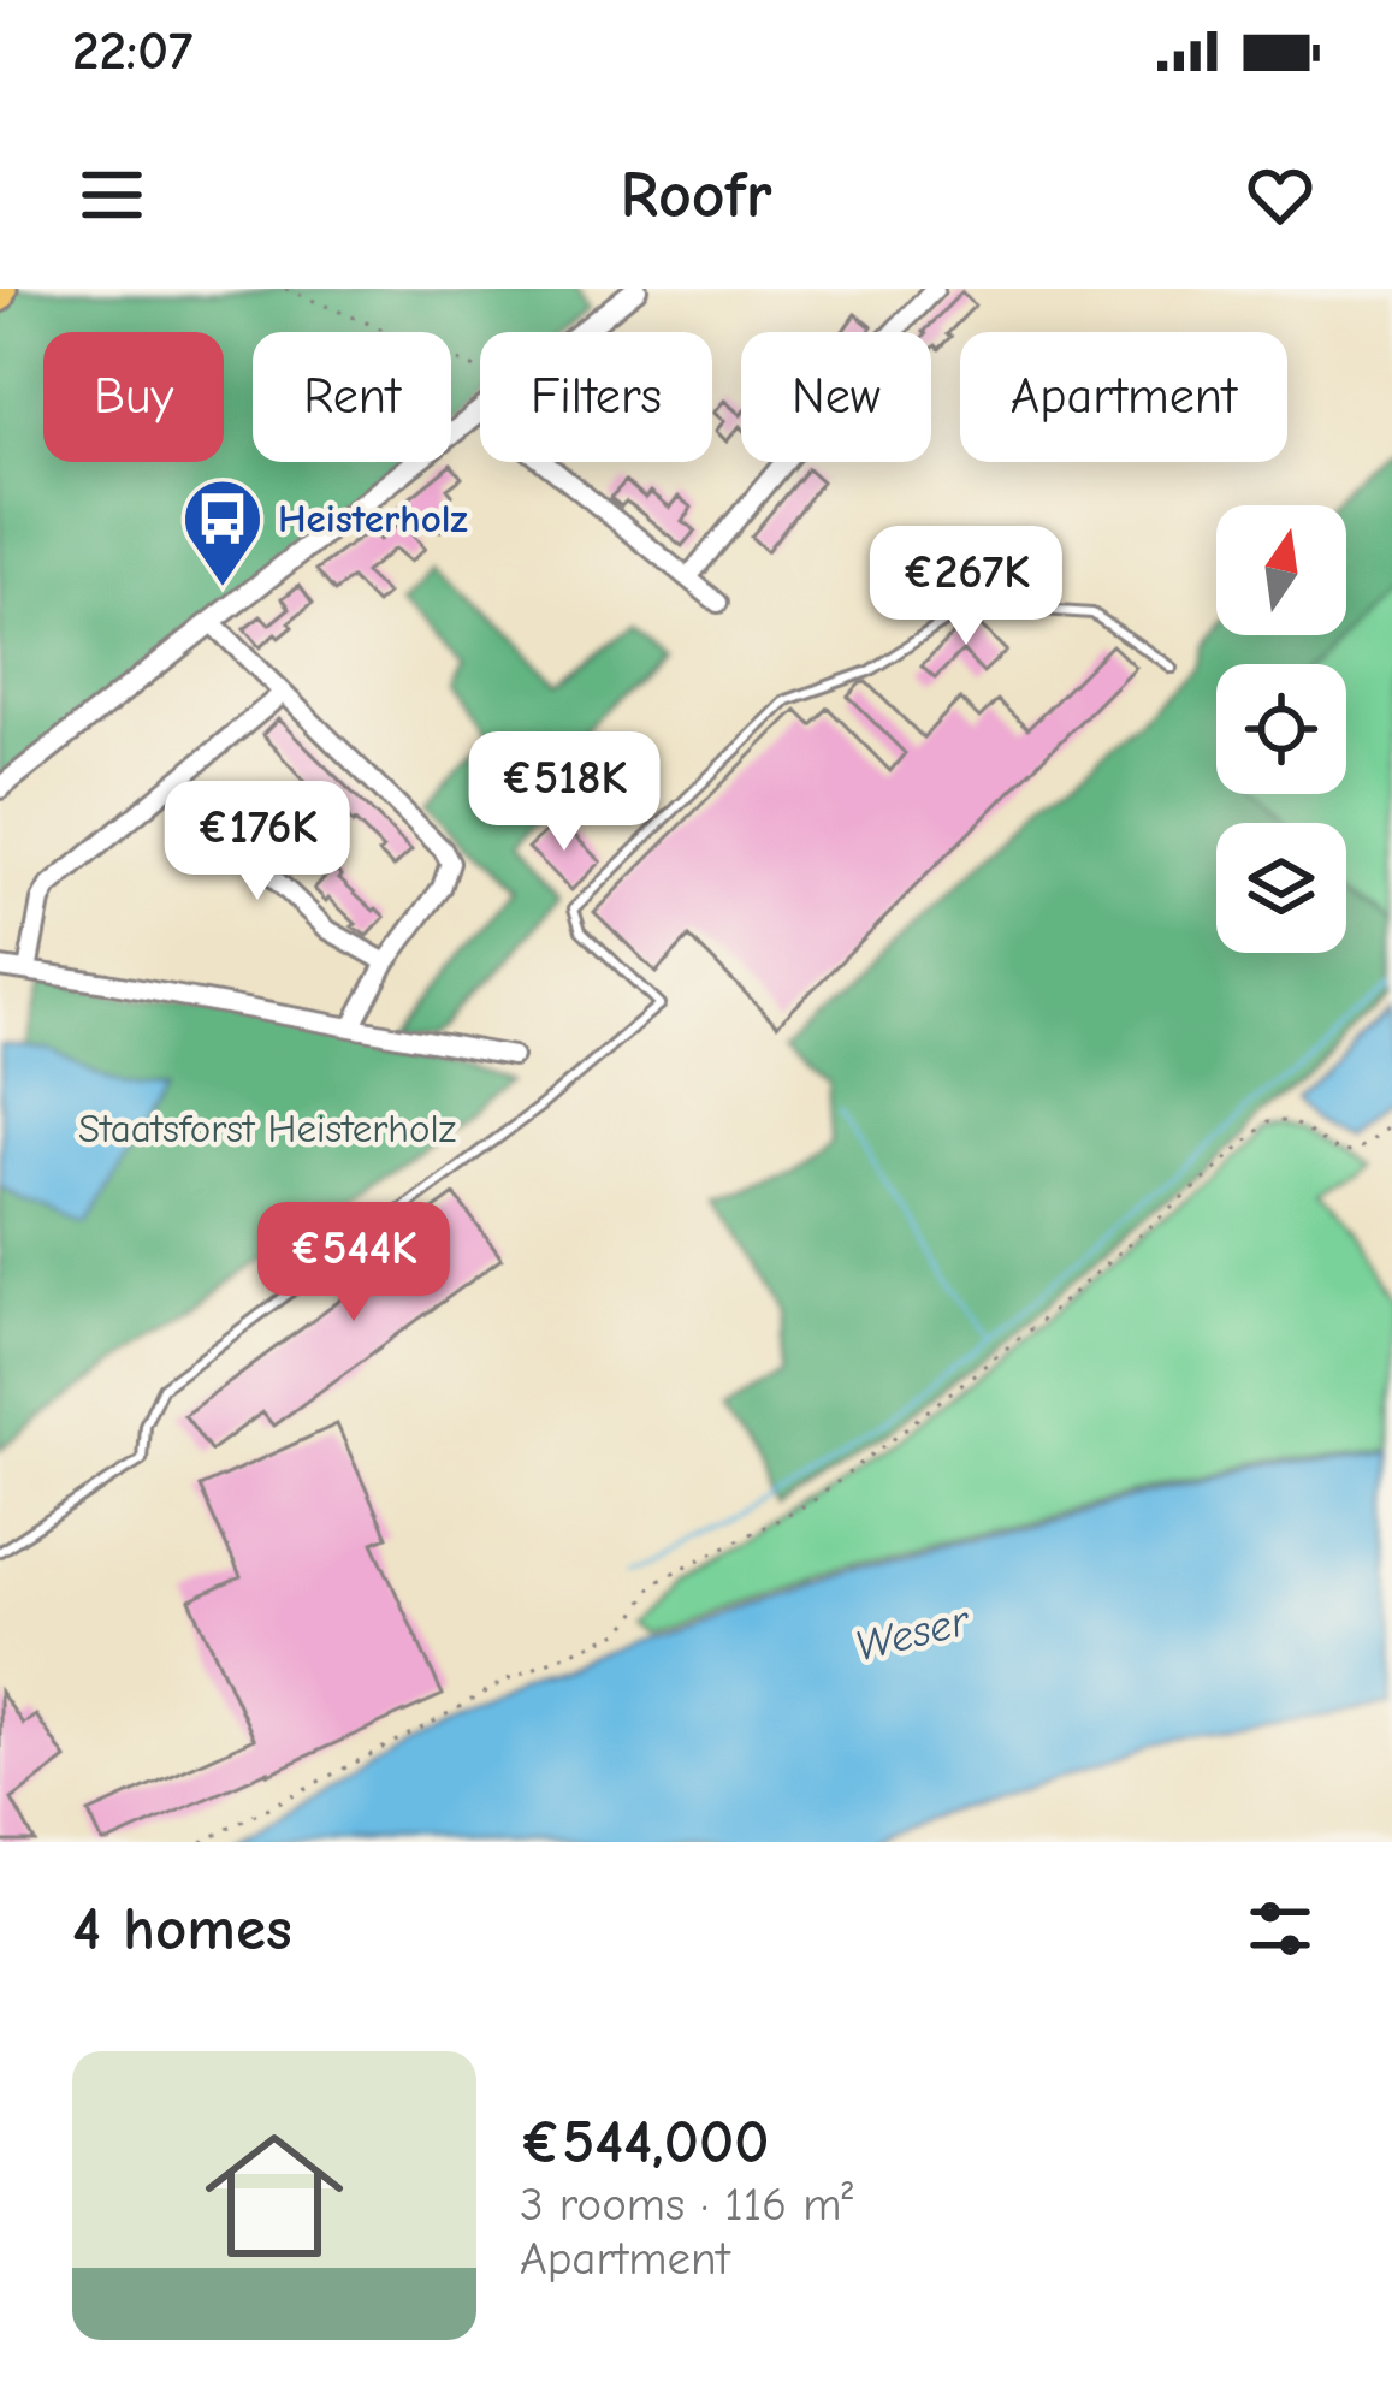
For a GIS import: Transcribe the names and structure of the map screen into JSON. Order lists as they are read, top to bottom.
{
  "water": ["Weser"],
  "parks": ["Staatsforst Heisterholz"],
  "places": {
    "bus stop": ["Heisterholz"]
  },
  "north": "top",
  "page": {
    "status": "22:07",
    "header": "Roofr",
    "chip": [
      "Buy",
      "Rent",
      "Filters",
      "New",
      "Apartment"
    ],
    "price": [
      "€267K",
      "€518K",
      "€176K",
      "€544K"
    ],
    "heading": "4 homes",
    "list": [
      {
        "name": "€544,000",
        "note": "3 rooms · 116 m² · Apartment"
      }
    ]
  }
}
